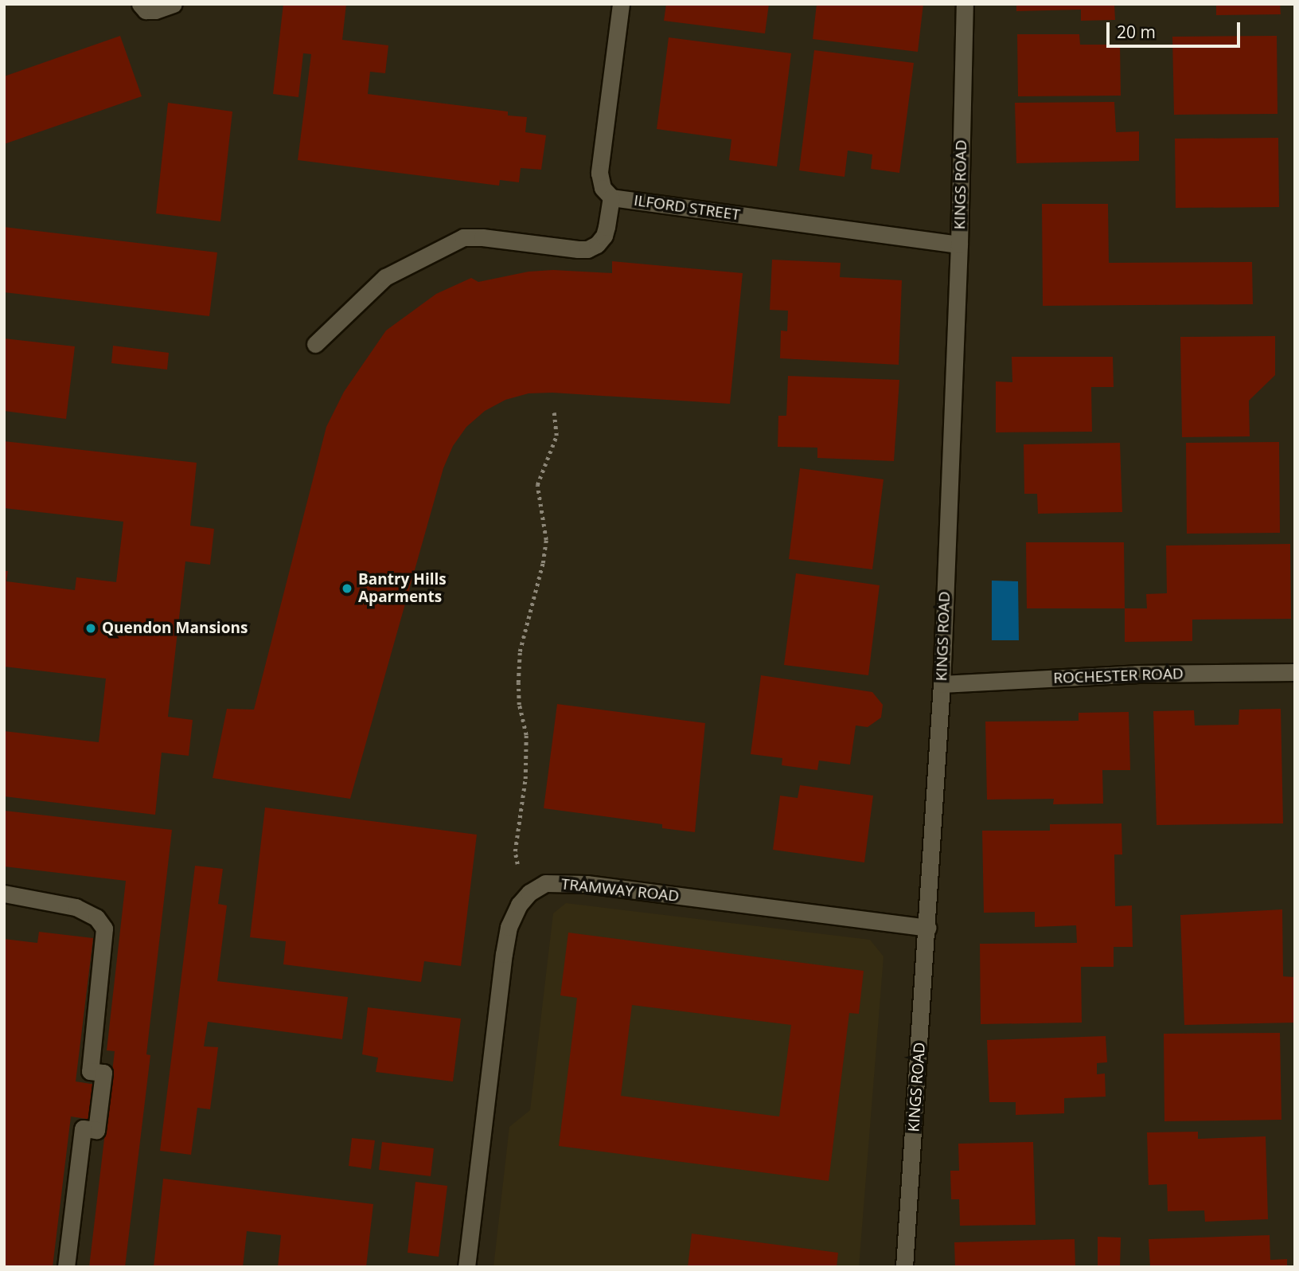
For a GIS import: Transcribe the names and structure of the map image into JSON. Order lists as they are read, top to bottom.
{
  "streets": {
    "street": [
      "KINGS ROAD",
      "ILFORD STREET",
      "ROCHESTER ROAD",
      "TRAMWAY ROAD"
    ]
  },
  "crossings": [
    ["KINGS ROAD", "ILFORD STREET"],
    ["KINGS ROAD", "ROCHESTER ROAD"],
    ["KINGS ROAD", "TRAMWAY ROAD"]
  ],
  "places": ["Bantry Hills Aparments", "Quendon Mansions"],
  "scale_bar": "20 m"
}
